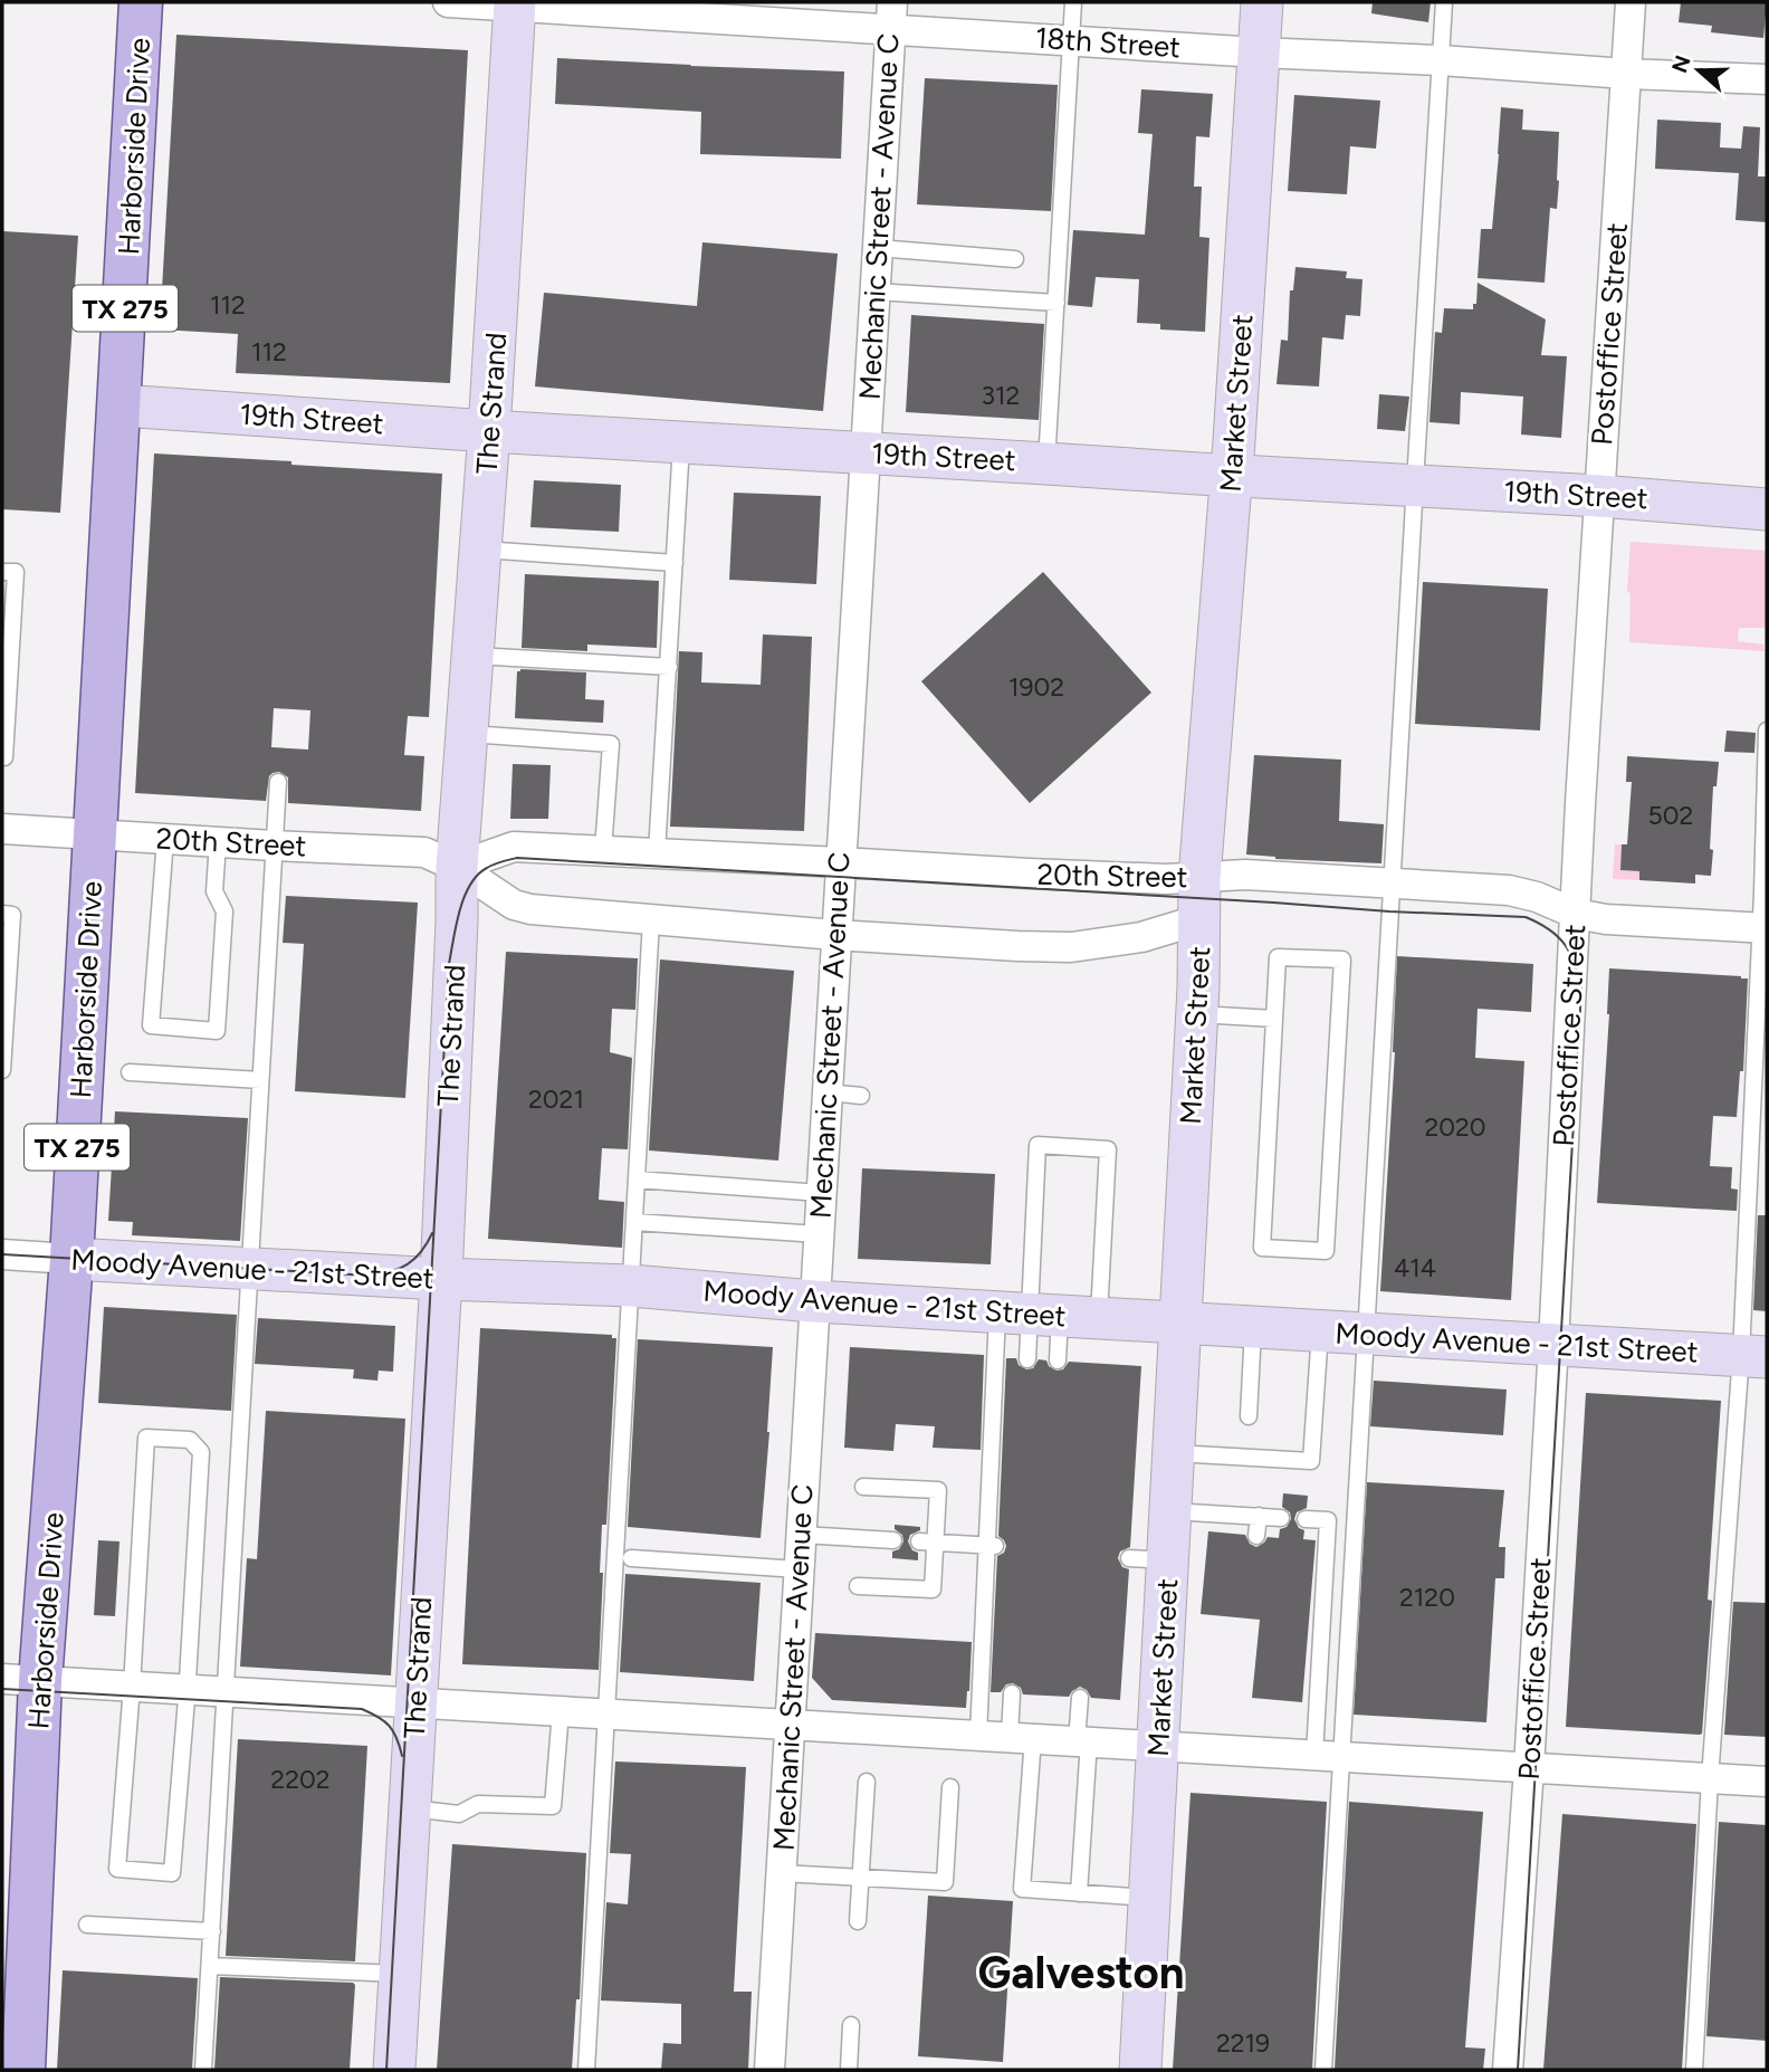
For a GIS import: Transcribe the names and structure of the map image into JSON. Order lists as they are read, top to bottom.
{
  "streets": {
    "main road": ["Harborside Drive", "TX 275"],
    "street": [
      "18th Street",
      "Mechanic Street - Avenue C",
      "Postoffice Street",
      "The Strand",
      "Market Street",
      "19th Street",
      "20th Street",
      "Moody Avenue - 21st Street"
    ]
  },
  "crossings": [
    ["18th Street", "Mechanic Street - Avenue C"],
    ["18th Street", "Postoffice Street"],
    ["18th Street", "The Strand"],
    ["18th Street", "Market Street"],
    ["Harborside Drive", "19th Street"],
    ["Harborside Drive", "20th Street"],
    ["Harborside Drive", "Moody Avenue - 21st Street"],
    ["Mechanic Street - Avenue C", "19th Street"],
    ["Mechanic Street - Avenue C", "20th Street"],
    ["Mechanic Street - Avenue C", "Moody Avenue - 21st Street"],
    ["Postoffice Street", "19th Street"],
    ["Postoffice Street", "20th Street"],
    ["Postoffice Street", "Moody Avenue - 21st Street"],
    ["The Strand", "19th Street"],
    ["The Strand", "20th Street"],
    ["The Strand", "Moody Avenue - 21st Street"],
    ["Market Street", "19th Street"],
    ["Market Street", "20th Street"],
    ["Market Street", "Moody Avenue - 21st Street"]
  ],
  "districts": ["Galveston"],
  "house_numbers": [
    "112",
    "112",
    "312",
    "1902",
    "502",
    "2021",
    "2020",
    "414",
    "2120",
    "2202",
    "2219"
  ],
  "north": "left"
}
